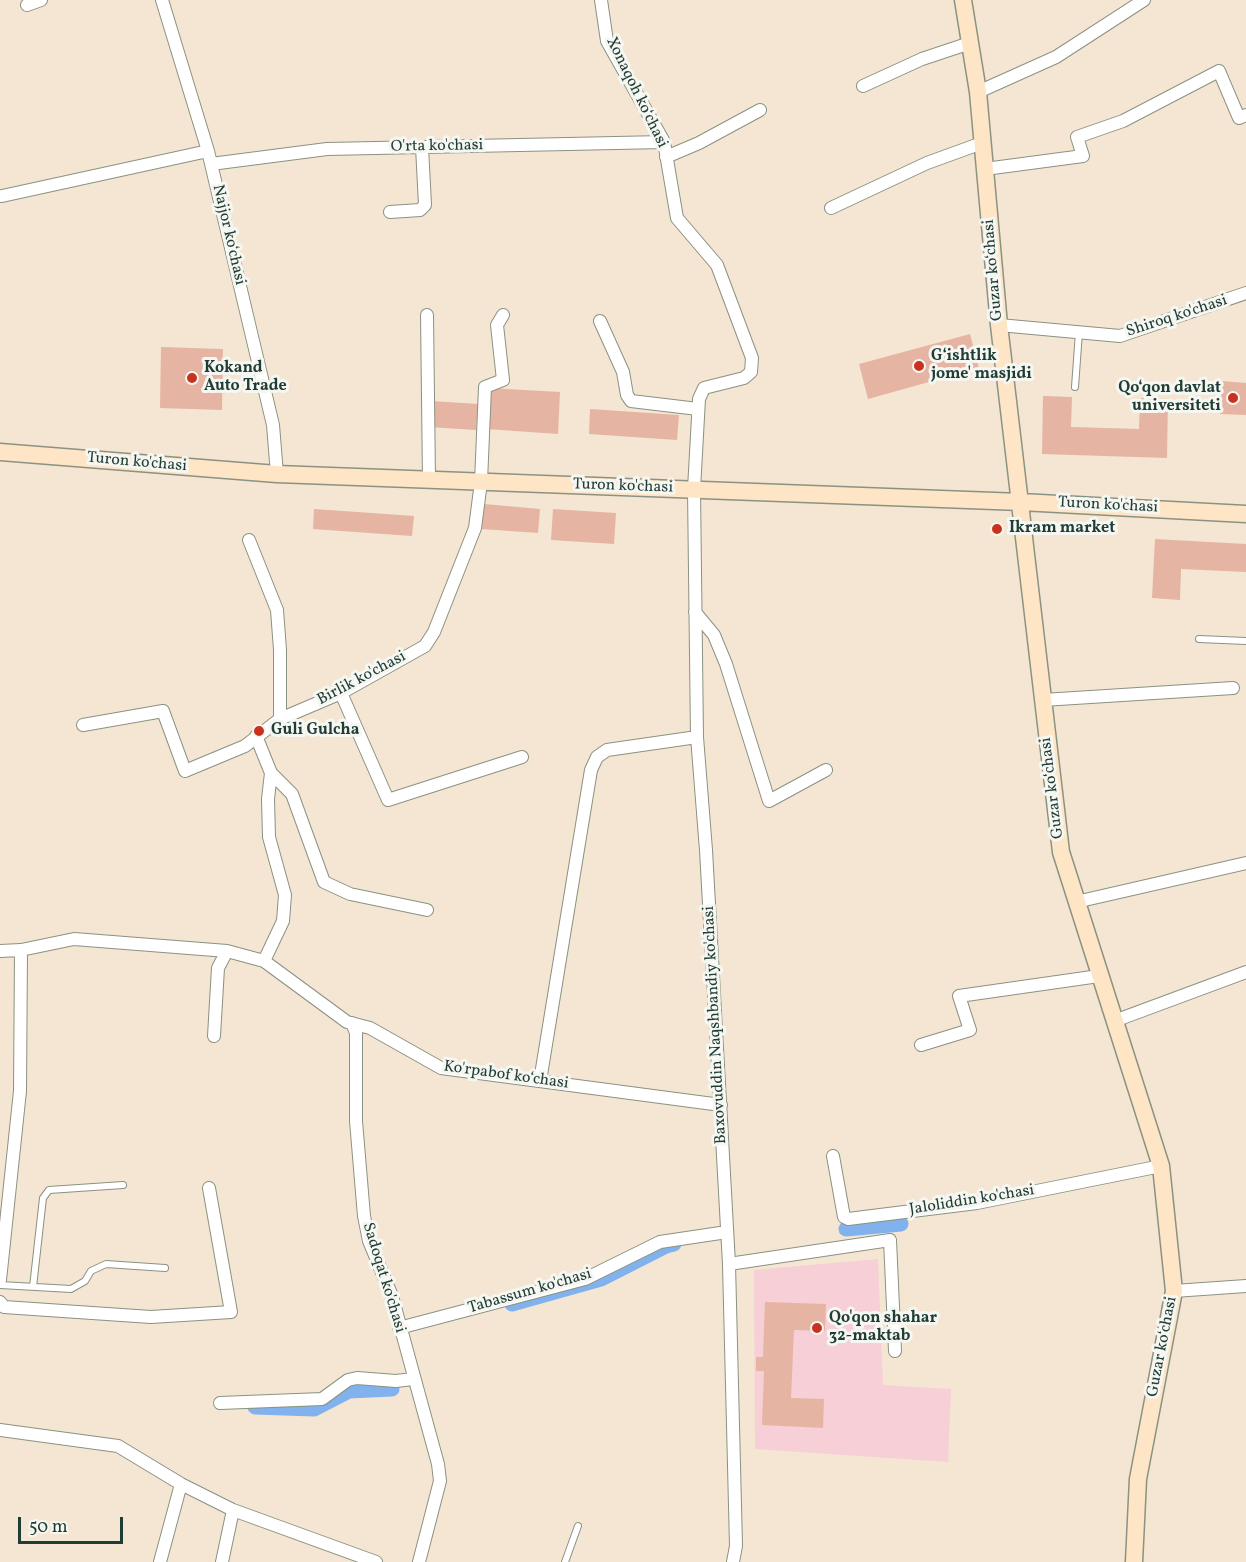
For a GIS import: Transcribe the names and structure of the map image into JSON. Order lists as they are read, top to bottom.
{
  "streets": {
    "main road": ["Guzar koʻchasi", "Turon ko'chasi"],
    "street": [
      "Xonaqoh koʻchasi",
      "O'rta ko'chasi",
      "Najjor koʻchasi",
      "Shiroq ko'chasi",
      "Birlik ko'chasi",
      "Baxovuddin Naqshbandiy ko'chasi",
      "Ko'rpabof koʻchasi",
      "Jaloliddin ko'chasi",
      "Sadoqat ko'chasi",
      "Tabassum ko'chasi"
    ]
  },
  "crossings": [
    ["Xonaqoh koʻchasi", "O'rta ko'chasi"],
    ["Xonaqoh koʻchasi", "Turon ko'chasi"],
    ["Xonaqoh koʻchasi", "Baxovuddin Naqshbandiy ko'chasi"],
    ["O'rta ko'chasi", "Najjor koʻchasi"],
    ["Najjor koʻchasi", "Turon ko'chasi"],
    ["Guzar koʻchasi", "Shiroq ko'chasi"],
    ["Guzar koʻchasi", "Turon ko'chasi"],
    ["Guzar koʻchasi", "Jaloliddin ko'chasi"],
    ["Turon ko'chasi", "Birlik ko'chasi"],
    ["Turon ko'chasi", "Baxovuddin Naqshbandiy ko'chasi"],
    ["Baxovuddin Naqshbandiy ko'chasi", "Ko'rpabof koʻchasi"],
    ["Baxovuddin Naqshbandiy ko'chasi", "Tabassum ko'chasi"],
    ["Ko'rpabof koʻchasi", "Sadoqat ko'chasi"],
    ["Sadoqat ko'chasi", "Tabassum ko'chasi"]
  ],
  "places": [
    "Gʻishtlik jome' masjidi",
    "Kokand Auto Trade",
    "Qoʻqon davlat universiteti",
    "Ikram market",
    "Guli Gulcha",
    "Qo'qon shahar 32-maktab"
  ],
  "scale_bar": "50 m"
}
